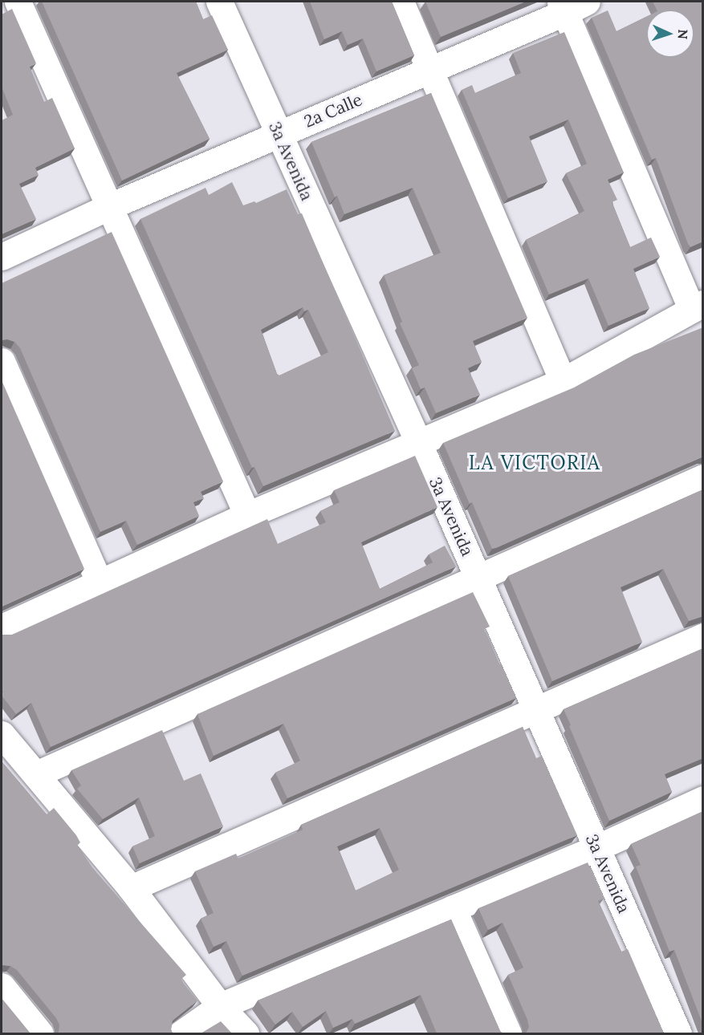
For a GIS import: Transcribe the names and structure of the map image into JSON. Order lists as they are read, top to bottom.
{
  "streets": {
    "street": ["2a Calle", "3a Avenida"]
  },
  "crossings": [
    ["2a Calle", "3a Avenida"]
  ],
  "districts": ["LA VICTORIA"],
  "north": "right"
}
